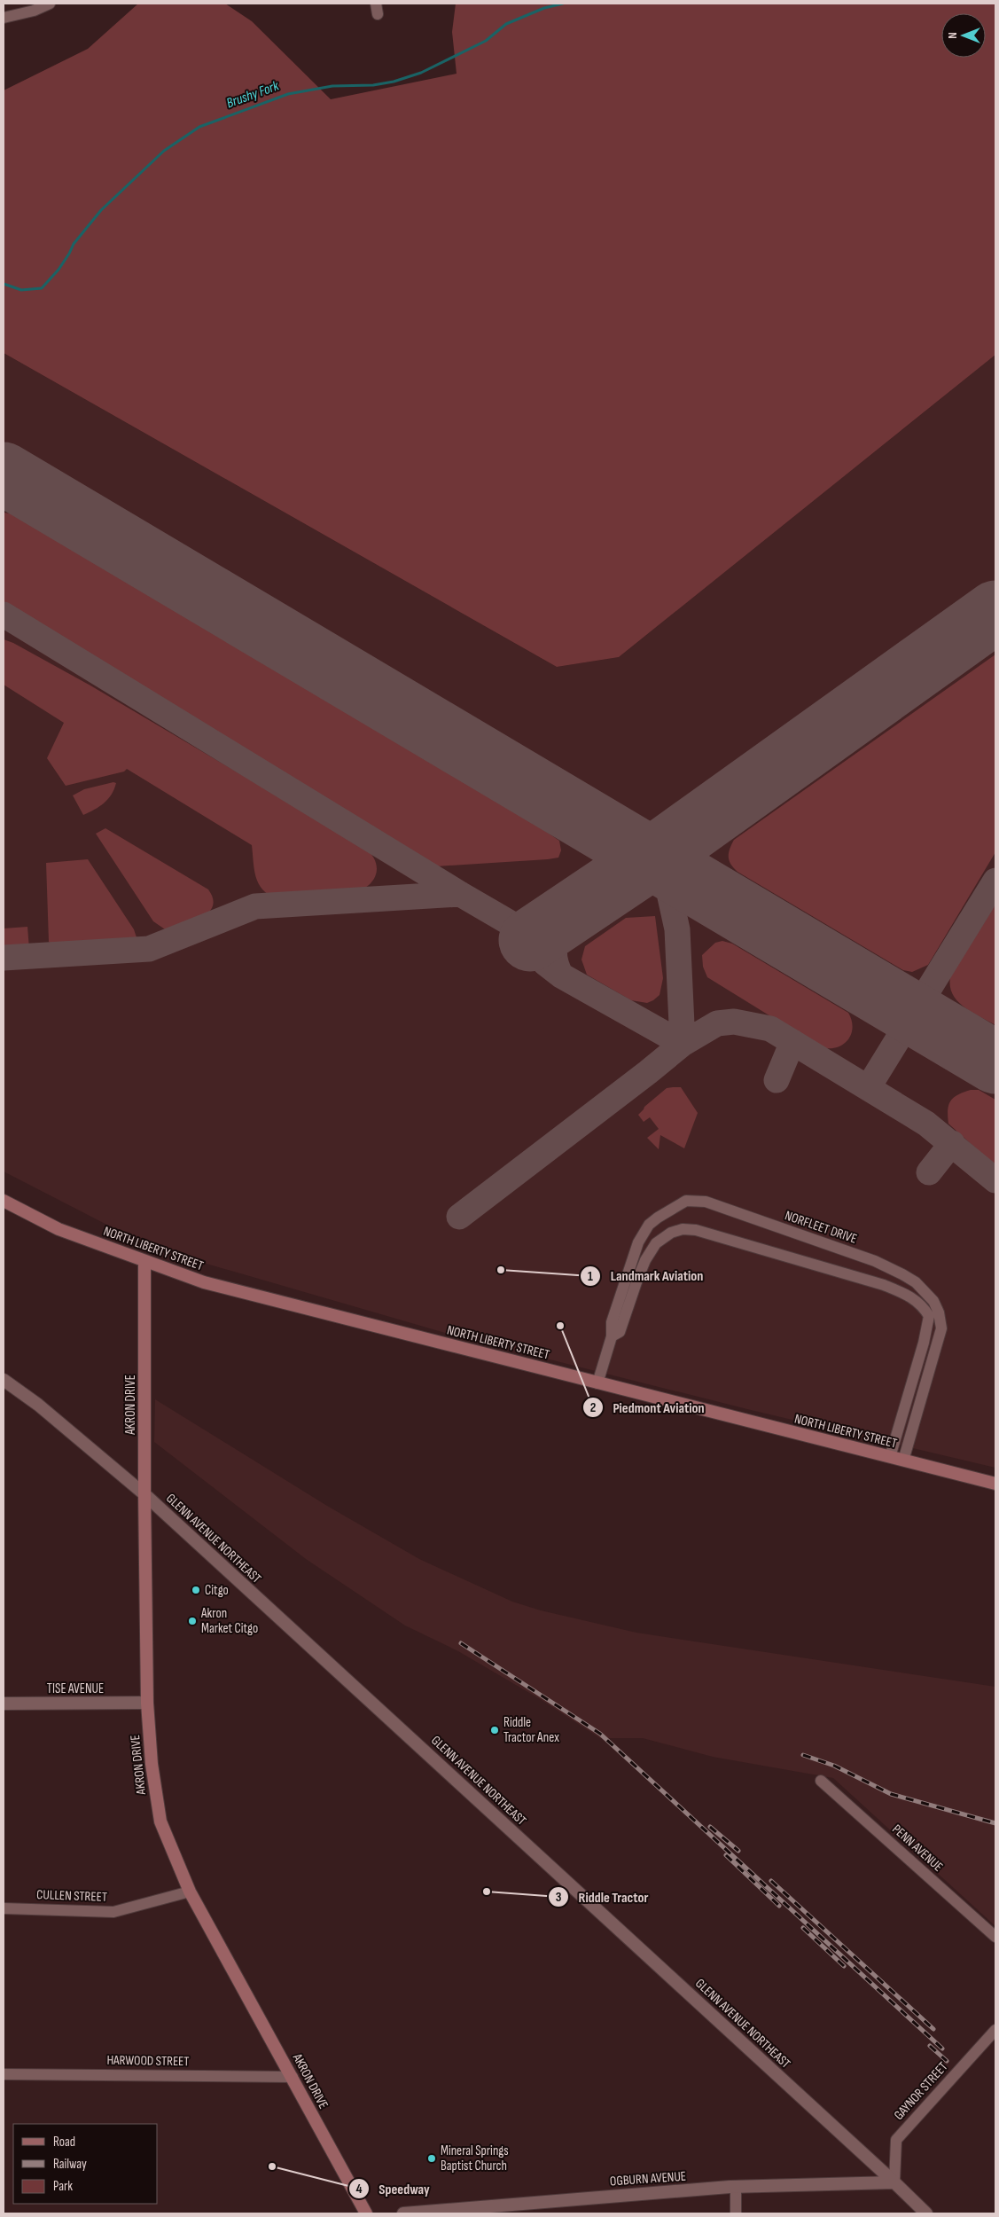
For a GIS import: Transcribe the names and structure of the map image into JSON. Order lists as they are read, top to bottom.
{
  "streets": {
    "main road": ["NORTH LIBERTY STREET", "AKRON DRIVE"],
    "street": [
      "NORFLEET DRIVE",
      "GLENN AVENUE NORTHEAST",
      "TISE AVENUE",
      "PENN AVENUE",
      "CULLEN STREET",
      "HARWOOD STREET",
      "GAYNOR STREET",
      "OGBURN AVENUE"
    ]
  },
  "crossings": [
    ["NORFLEET DRIVE", "NORTH LIBERTY STREET"],
    ["NORTH LIBERTY STREET", "AKRON DRIVE"],
    ["AKRON DRIVE", "GLENN AVENUE NORTHEAST"],
    ["AKRON DRIVE", "TISE AVENUE"],
    ["AKRON DRIVE", "CULLEN STREET"],
    ["AKRON DRIVE", "HARWOOD STREET"],
    ["GLENN AVENUE NORTHEAST", "GAYNOR STREET"],
    ["GLENN AVENUE NORTHEAST", "OGBURN AVENUE"],
    ["GAYNOR STREET", "OGBURN AVENUE"]
  ],
  "water": ["Brushy Fork"],
  "places": [
    "Landmark Aviation",
    "Piedmont Aviation",
    "Citgo",
    "Akron Market Citgo",
    "Riddle Tractor Anex",
    "Riddle Tractor",
    "Mineral Springs Baptist Church",
    "Speedway"
  ],
  "legend": ["Road", "Railway", "Park"],
  "north": "left"
}
